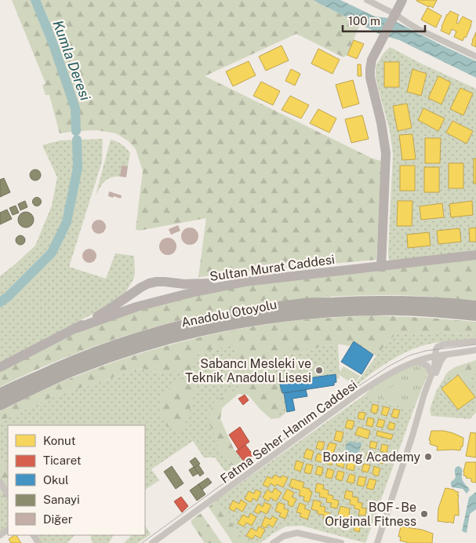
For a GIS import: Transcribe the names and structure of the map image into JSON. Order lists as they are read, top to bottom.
{
  "streets": {
    "highway": ["Anadolu Otoyolu"],
    "main road": ["Sultan Murat Caddesi"],
    "street": ["Fatma Seher Hanım Caddesi"]
  },
  "water": ["Kumla Deresi"],
  "places": ["Sabancı Mesleki ve Teknik Anadolu Lisesi", "Boxing Academy", "BOF - Be Original Fitness"],
  "legend": [
    "Konut",
    "Ticaret",
    "Okul",
    "Sanayi",
    "Diğer"
  ],
  "scale_bar": "100 m"
}
